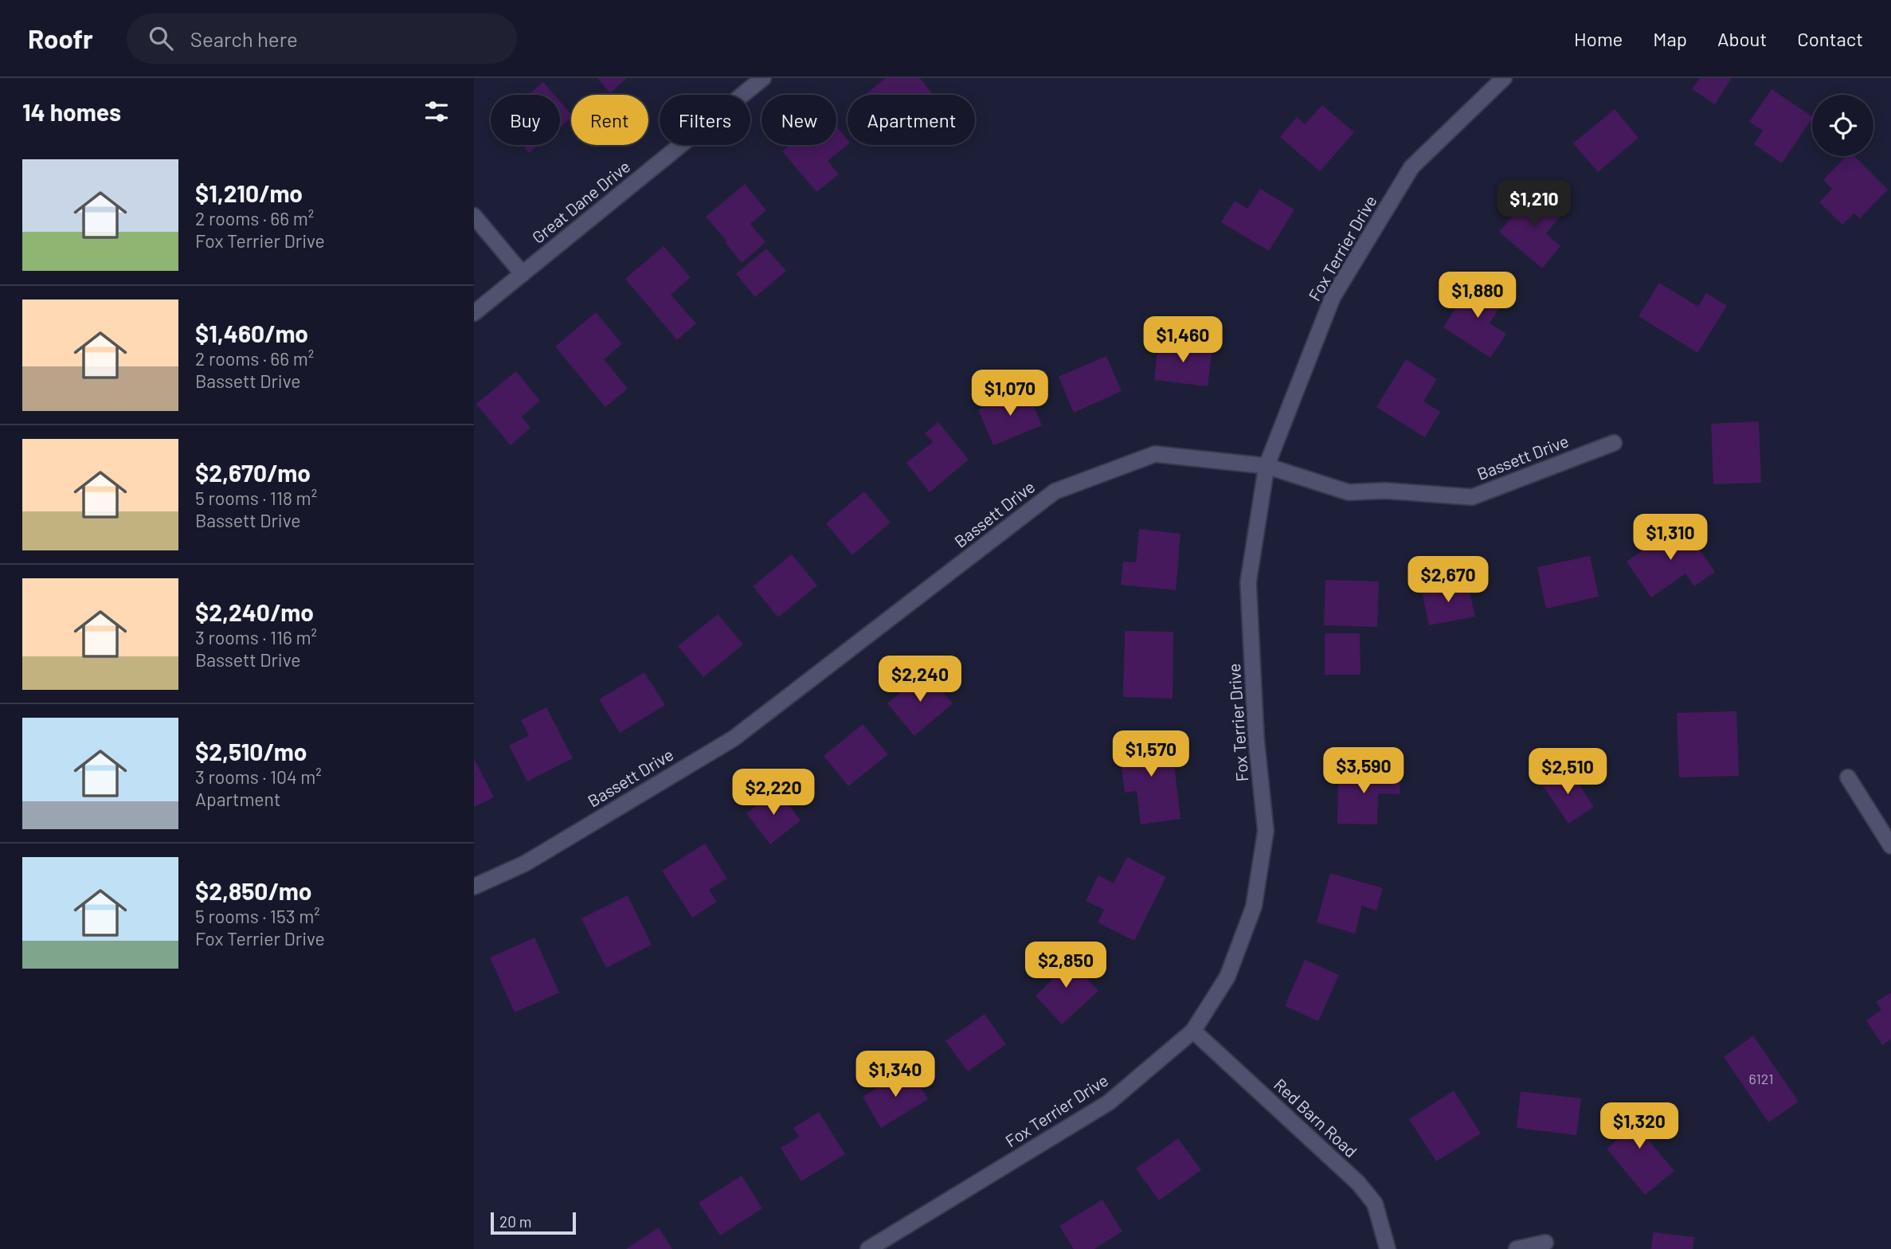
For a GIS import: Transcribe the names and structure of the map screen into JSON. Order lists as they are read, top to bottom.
{
  "streets": {
    "street": [
      "Great Dane Drive",
      "Fox Terrier Drive",
      "Bassett Drive",
      "Red Barn Road"
    ]
  },
  "crossings": [
    ["Fox Terrier Drive", "Bassett Drive"],
    ["Fox Terrier Drive", "Red Barn Road"]
  ],
  "house_numbers": ["6121"],
  "scale_bar": "20 m",
  "page": {
    "header": "Roofr",
    "search": "Search here",
    "nav": [
      "Home",
      "Map",
      "About",
      "Contact"
    ],
    "heading": "14 homes",
    "chip": [
      "Buy",
      "Rent",
      "Filters",
      "New",
      "Apartment"
    ],
    "list": [
      {
        "name": "$1,210/mo",
        "note": "2 rooms · 66 m² · Fox Terrier Drive"
      },
      {
        "name": "$1,460/mo",
        "note": "2 rooms · 66 m² · Bassett Drive"
      },
      {
        "name": "$2,670/mo",
        "note": "5 rooms · 118 m² · Bassett Drive"
      },
      {
        "name": "$2,240/mo",
        "note": "3 rooms · 116 m² · Bassett Drive"
      },
      {
        "name": "$2,510/mo",
        "note": "3 rooms · 104 m² · Apartment"
      },
      {
        "name": "$2,850/mo",
        "note": "5 rooms · 153 m² · Fox Terrier Drive"
      }
    ],
    "price": [
      "$1,210",
      "$1,880",
      "$1,460",
      "$1,070",
      "$1,310",
      "$2,670",
      "$2,240",
      "$1,570",
      "$3,590",
      "$2,510",
      "$2,220",
      "$2,850",
      "$1,340",
      "$1,320"
    ],
    "scale": "20 m"
  }
}
